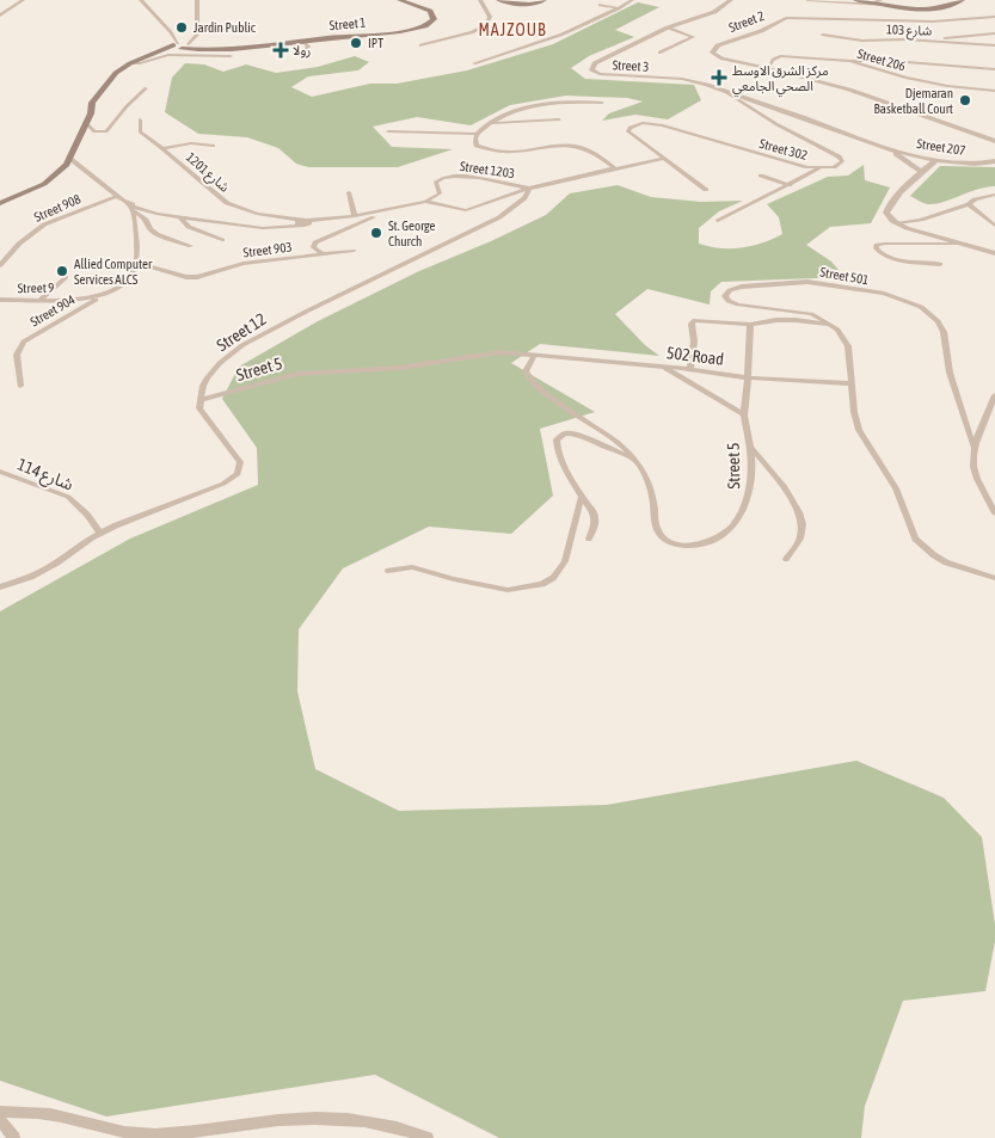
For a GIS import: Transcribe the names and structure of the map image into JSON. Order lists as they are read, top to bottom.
{
  "streets": {
    "main road": ["Street 1"],
    "street": [
      "Street 2",
      "شارع 103",
      "Street 206",
      "Street 3",
      "Street 207",
      "Street 302",
      "Street 1203",
      "شارع 1201",
      "Street 908",
      "Street 903",
      "Street 501",
      "Street 9",
      "Street 904",
      "Street 12",
      "502 Road",
      "Street 5",
      "شارع 114"
    ]
  },
  "crossings": [
    ["Street 2", "Street 206"],
    ["Street 2", "Street 207"],
    ["Street 206", "Street 207"],
    ["Street 3", "Street 207"],
    ["Street 3", "Street 302"],
    ["Street 1203", "Street 12"],
    ["Street 903", "Street 9"],
    ["Street 9", "Street 904"],
    ["Street 12", "Street 5"],
    ["502 Road", "Street 5"]
  ],
  "districts": ["MAJZOUB"],
  "places": {
    "other": [
      "Jardin Public",
      "IPT",
      "Djemaran Basketball Court",
      "St. George Church",
      "Allied Computer Services ALCS"
    ],
    "health": ["رولا", "مركز الشرق الاوسط الصحي الجامعي"]
  }
}
